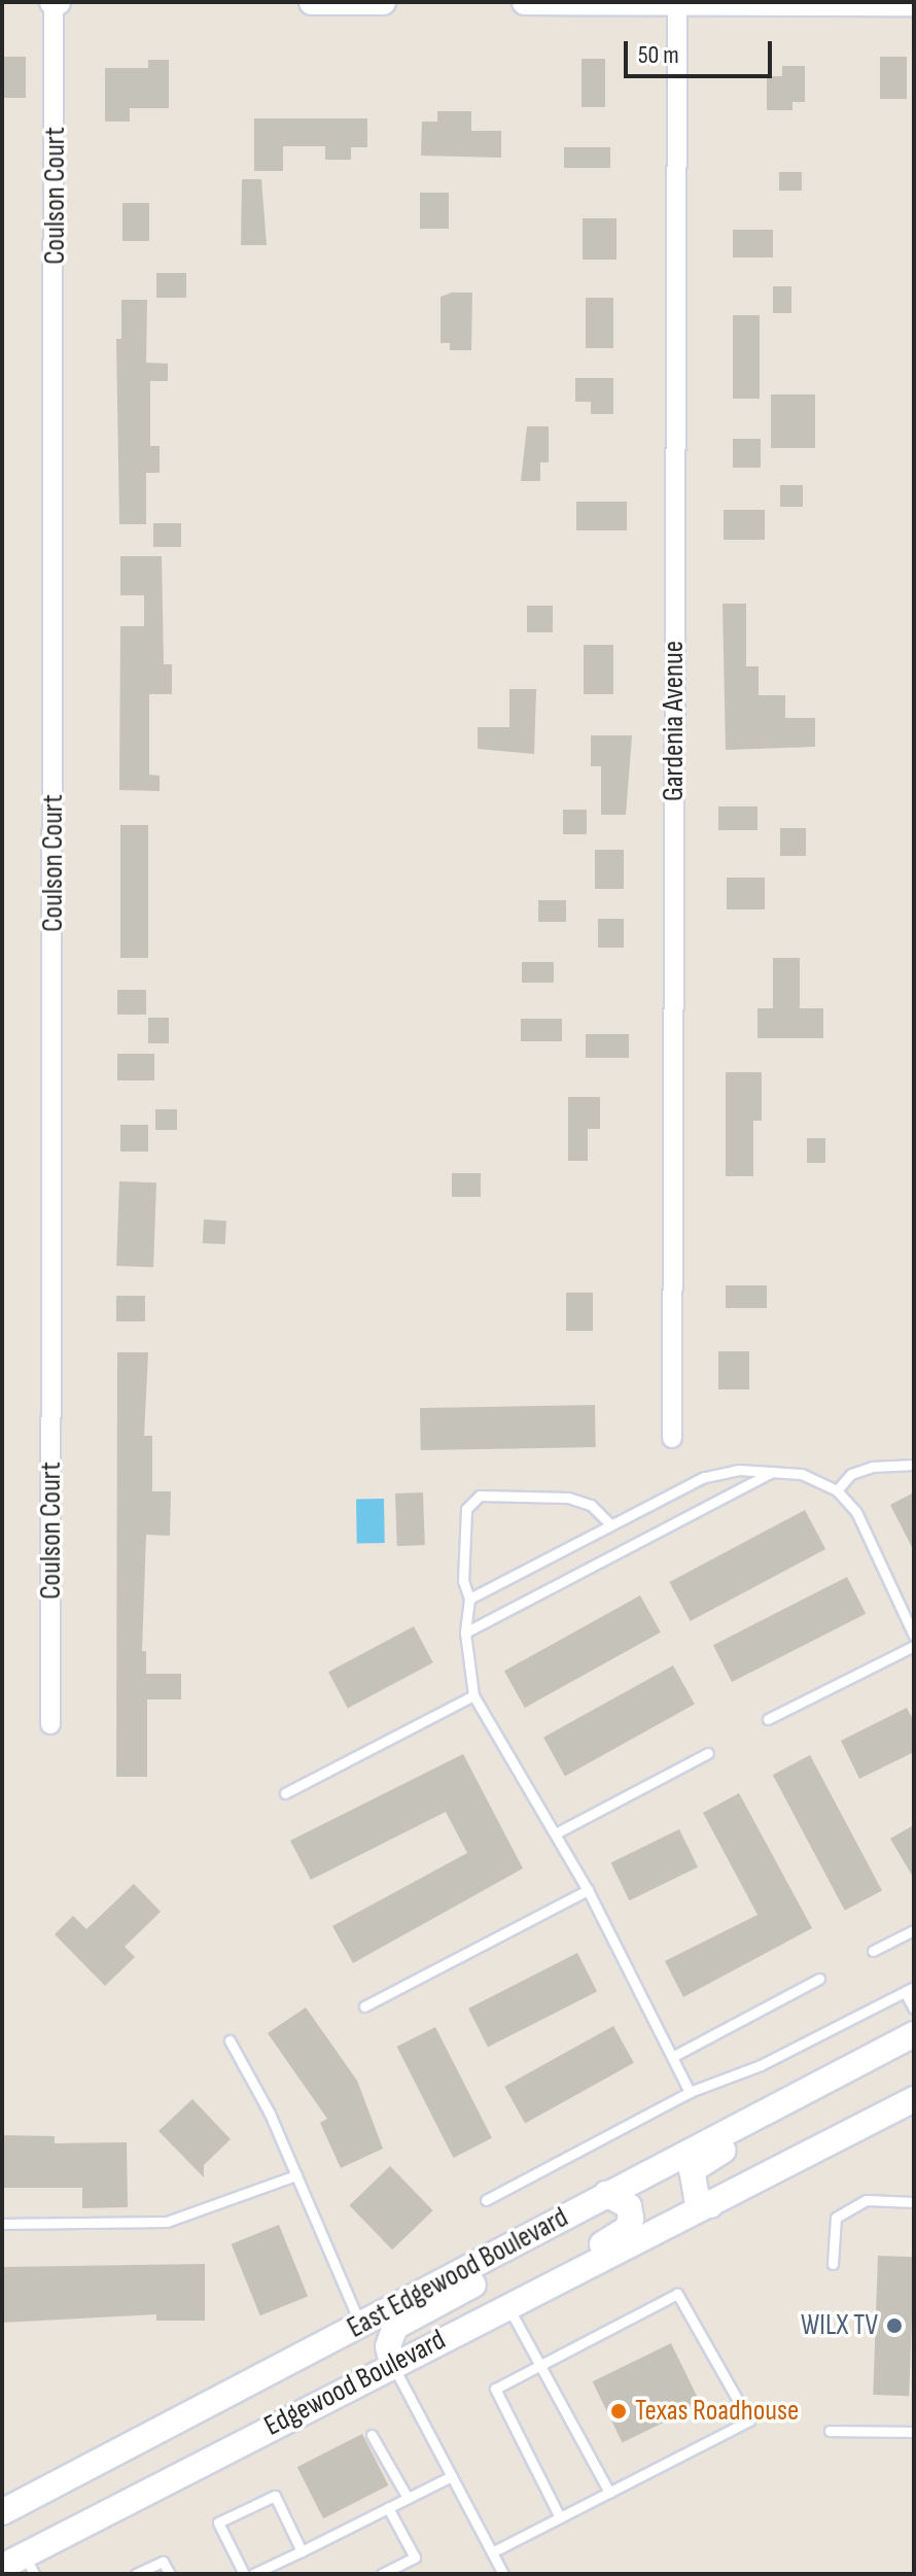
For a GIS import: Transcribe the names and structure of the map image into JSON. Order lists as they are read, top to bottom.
{
  "streets": {
    "street": [
      "Coulson Court",
      "Gardenia Avenue",
      "East Edgewood Boulevard",
      "Edgewood Boulevard"
    ]
  },
  "places": ["WILX TV", "Texas Roadhouse"],
  "scale_bar": "50 m"
}
